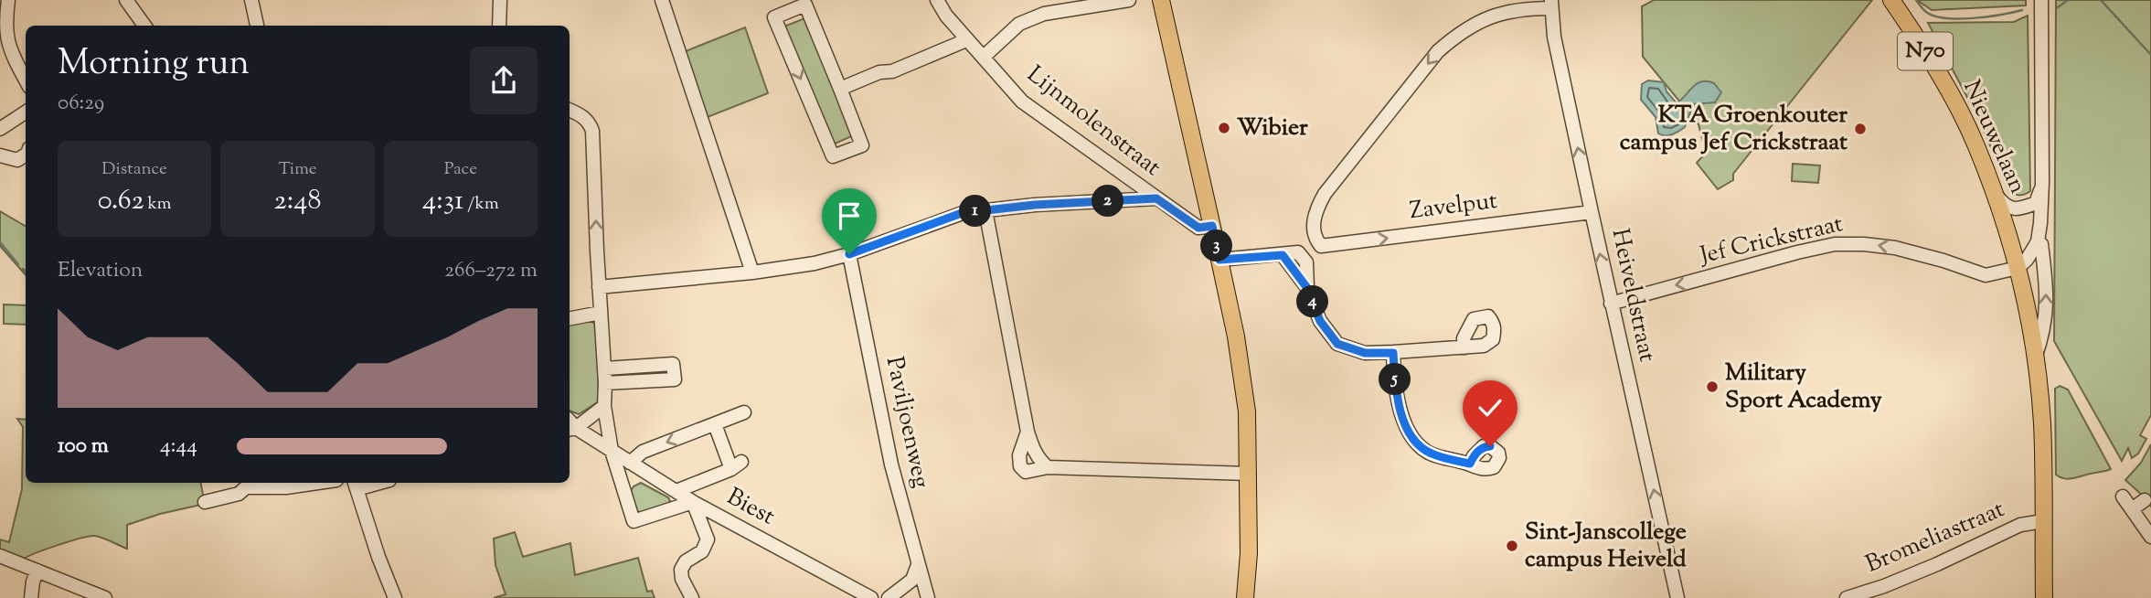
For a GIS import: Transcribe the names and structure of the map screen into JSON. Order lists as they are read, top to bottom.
{
  "streets": {
    "main road": ["N70", "Nieuwelaan"],
    "street": [
      "Lijnmolenstraat",
      "Zavelput",
      "Jef Crickstraat",
      "Heiveldstraat",
      "Paviljoenweg",
      "Biest",
      "Bromeliastraat"
    ]
  },
  "crossings": [
    ["N70", "Nieuwelaan"],
    ["N70", "Jef Crickstraat"],
    ["N70", "Bromeliastraat"],
    ["Nieuwelaan", "Jef Crickstraat"],
    ["Zavelput", "Heiveldstraat"],
    ["Jef Crickstraat", "Heiveldstraat"]
  ],
  "one_way": ["Jef Crickstraat", "Heiveldstraat"],
  "places": [
    "Wibier",
    "KTA Groenkouter campus Jef Crickstraat",
    "Military Sport Academy",
    "Sint-Janscollege campus Heiveld"
  ],
  "page": {
    "heading": ["Morning run", "06:29"],
    "stats": [
      ["Distance", "0.62 km"],
      ["Time", "2:48"],
      ["Pace", "4:31 /km"]
    ],
    "pins": [
      "2",
      "1",
      "3",
      "4",
      "5"
    ],
    "chart": ["Elevation", "266–272 m"],
    "list": [
      {
        "name": "100 m",
        "note": "4:44"
      }
    ]
  }
}
